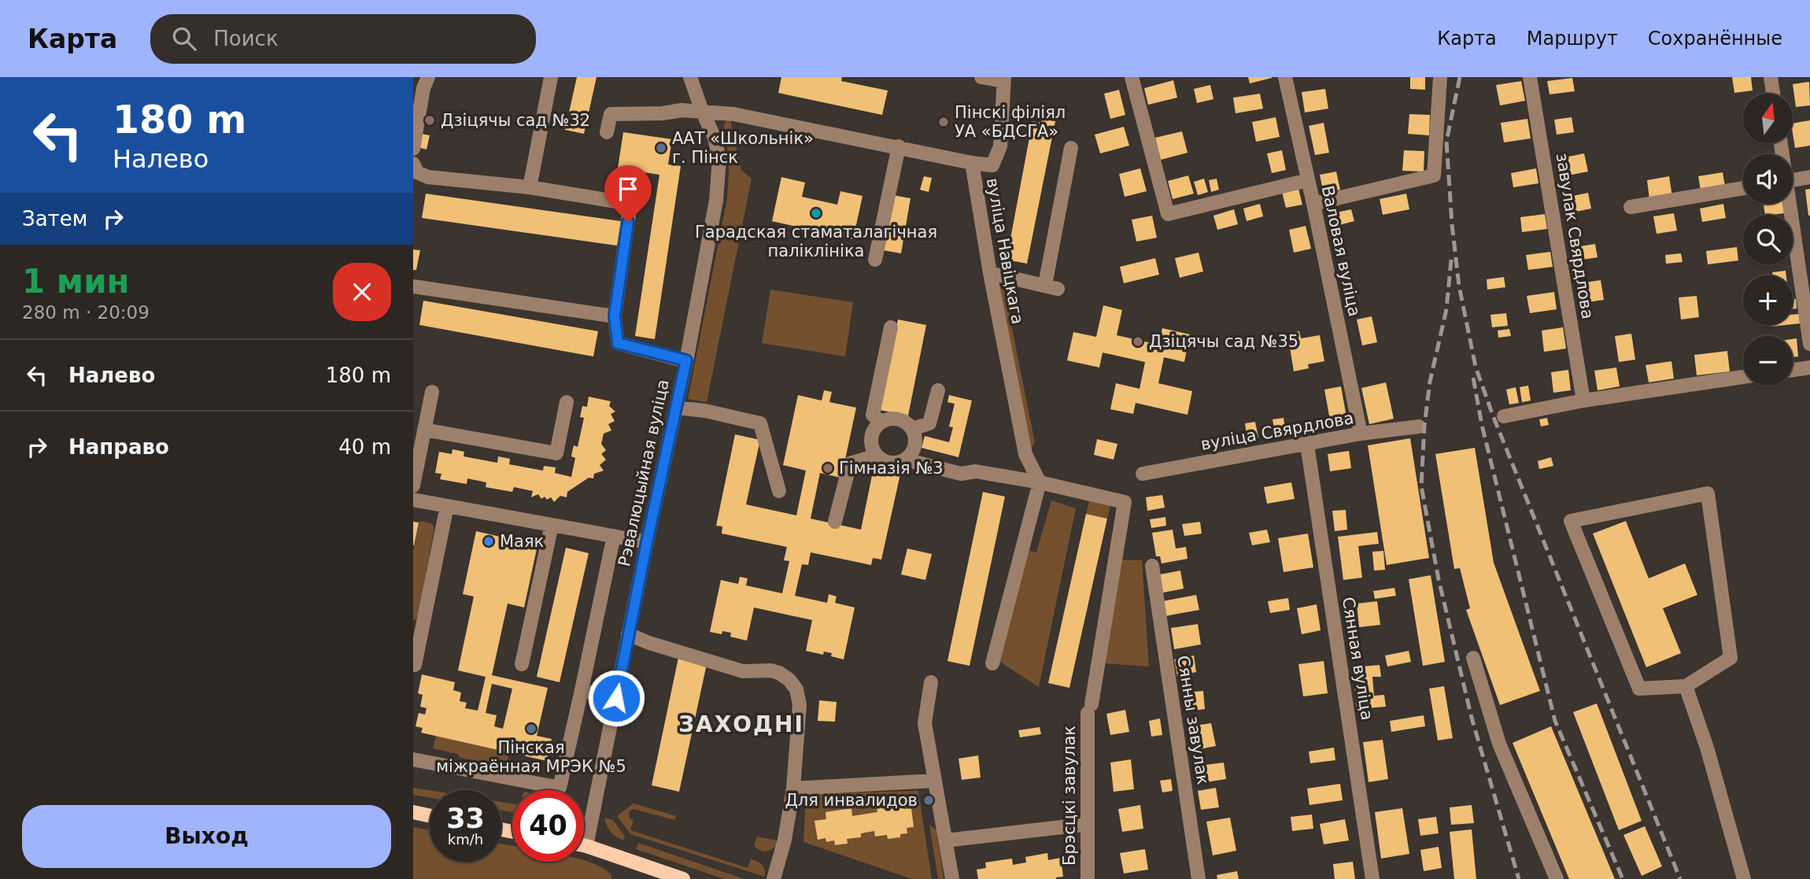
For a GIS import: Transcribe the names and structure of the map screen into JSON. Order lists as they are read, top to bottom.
{
  "streets": {
    "street": [
      "завулак Свярдлова",
      "вуліца Навіцкага",
      "Валовая вуліца",
      "вуліца Свярдлова",
      "Рэвалюцыйная вуліца",
      "Сянная вуліца",
      "Сянны завулак",
      "Брэсцкі завулак"
    ]
  },
  "crossings": [
    ["вуліца Навіцкага", "Рэвалюцыйная вуліца"],
    ["вуліца Навіцкага", "Брэсцкі завулак"],
    ["Валовая вуліца", "вуліца Свярдлова"],
    ["вуліца Свярдлова", "Сянная вуліца"]
  ],
  "districts": ["ЗАХОДНІ"],
  "places": [
    "Дзіцячы сад №32",
    "Пінскі філіял УА «БДСГА»",
    "ААТ «Школьнік» г. Пінск",
    "Гарадская стаматалагічная паліклініка",
    "Дзіцячы сад №35",
    "Гімназія №3",
    "Маяк",
    "Пінская міжраённая МРЭК №5",
    "Для инвалидов"
  ],
  "north": "top",
  "page": {
    "header": "Карта",
    "search": "Поиск",
    "nav": ["Карта", "Маршрут", "Сохранённые"],
    "turn": ["180 m", "Налево"],
    "map_buttons": ["+", "−"],
    "then": "Затем",
    "heading": ["1 мин", "280 m · 20:09"],
    "list": [
      {
        "name": "Налево",
        "value": "180 m"
      },
      {
        "name": "Направо",
        "value": "40 m"
      }
    ],
    "speed": "33 km/h",
    "limit": "40",
    "buttons": "Выход"
  }
}
